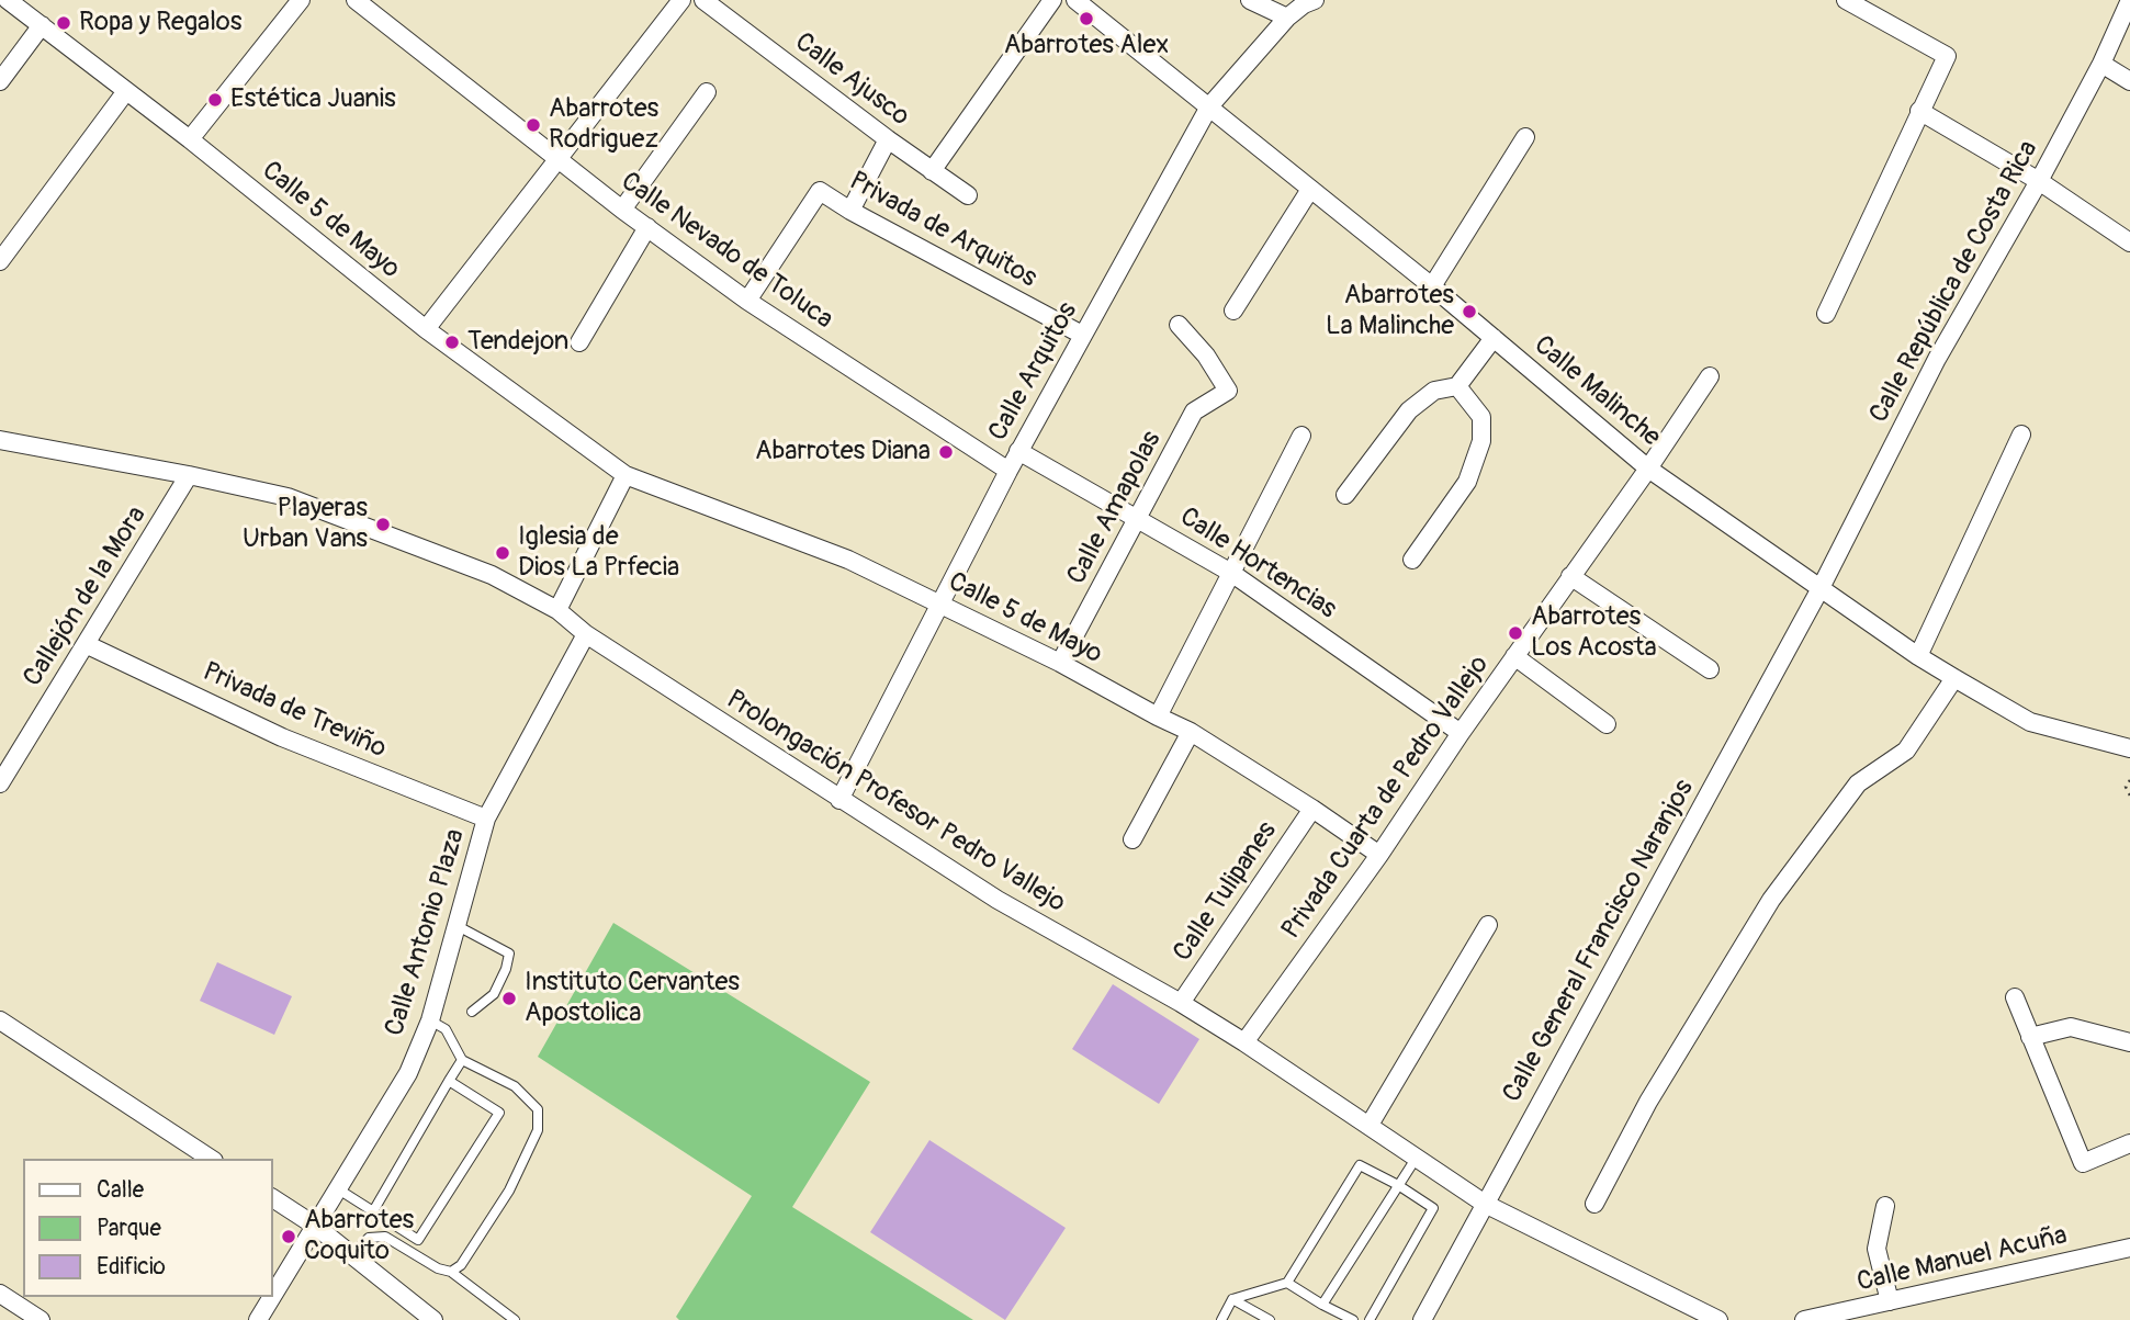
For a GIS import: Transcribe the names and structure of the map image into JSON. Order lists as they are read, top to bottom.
{
  "streets": {
    "street": [
      "Calle Ajusco",
      "Calle 5 de Mayo",
      "Privada de Arquitos",
      "Calle Nevado de Toluca",
      "Calle República de Costa Rica",
      "Calle Arquitos",
      "Calle Malinche",
      "Calle Amapolas",
      "Calle Hortencias",
      "Callejón de la Mora",
      "Privada de Treviño",
      "Privada Cuarta de Pedro Vallejo",
      "Prolongación Profesor Pedro Vallejo",
      "Calle Tulipanes",
      "Calle Antonio Plaza",
      "Calle General Francisco Naranjos",
      "Calle Manuel Acuña"
    ]
  },
  "crossings": [
    ["Calle 5 de Mayo", "Calle Arquitos"],
    ["Calle 5 de Mayo", "Calle Amapolas"],
    ["Calle 5 de Mayo", "Privada Cuarta de Pedro Vallejo"],
    ["Calle 5 de Mayo", "Calle Tulipanes"],
    ["Privada de Arquitos", "Calle Nevado de Toluca"],
    ["Privada de Arquitos", "Calle Arquitos"],
    ["Calle Nevado de Toluca", "Calle Arquitos"],
    ["Calle República de Costa Rica", "Calle Malinche"],
    ["Calle República de Costa Rica", "Calle General Francisco Naranjos"],
    ["Calle Arquitos", "Calle Malinche"],
    ["Calle Arquitos", "Calle Hortencias"],
    ["Calle Arquitos", "Prolongación Profesor Pedro Vallejo"],
    ["Calle Malinche", "Privada Cuarta de Pedro Vallejo"],
    ["Calle Malinche", "Calle General Francisco Naranjos"],
    ["Calle Amapolas", "Calle Hortencias"],
    ["Calle Hortencias", "Privada Cuarta de Pedro Vallejo"],
    ["Callejón de la Mora", "Privada de Treviño"],
    ["Callejón de la Mora", "Prolongación Profesor Pedro Vallejo"],
    ["Privada de Treviño", "Calle Antonio Plaza"],
    ["Privada Cuarta de Pedro Vallejo", "Prolongación Profesor Pedro Vallejo"],
    ["Prolongación Profesor Pedro Vallejo", "Calle Tulipanes"],
    ["Prolongación Profesor Pedro Vallejo", "Calle Antonio Plaza"],
    ["Prolongación Profesor Pedro Vallejo", "Calle General Francisco Naranjos"]
  ],
  "places": [
    "Abarrotes Alex",
    "Ropa y Regalos",
    "Estética Juanis",
    "Abarrotes Rodriguez",
    "Abarrotes La Malinche",
    "Tendejon",
    "Abarrotes Diana",
    "Playeras Urban Vans",
    "Iglesia de Dios La Prfecia",
    "Abarrotes Los Acosta",
    "Instituto Cervantes Apostolica",
    "Abarrotes Coquito"
  ],
  "legend": ["Calle", "Parque", "Edificio"]
}
